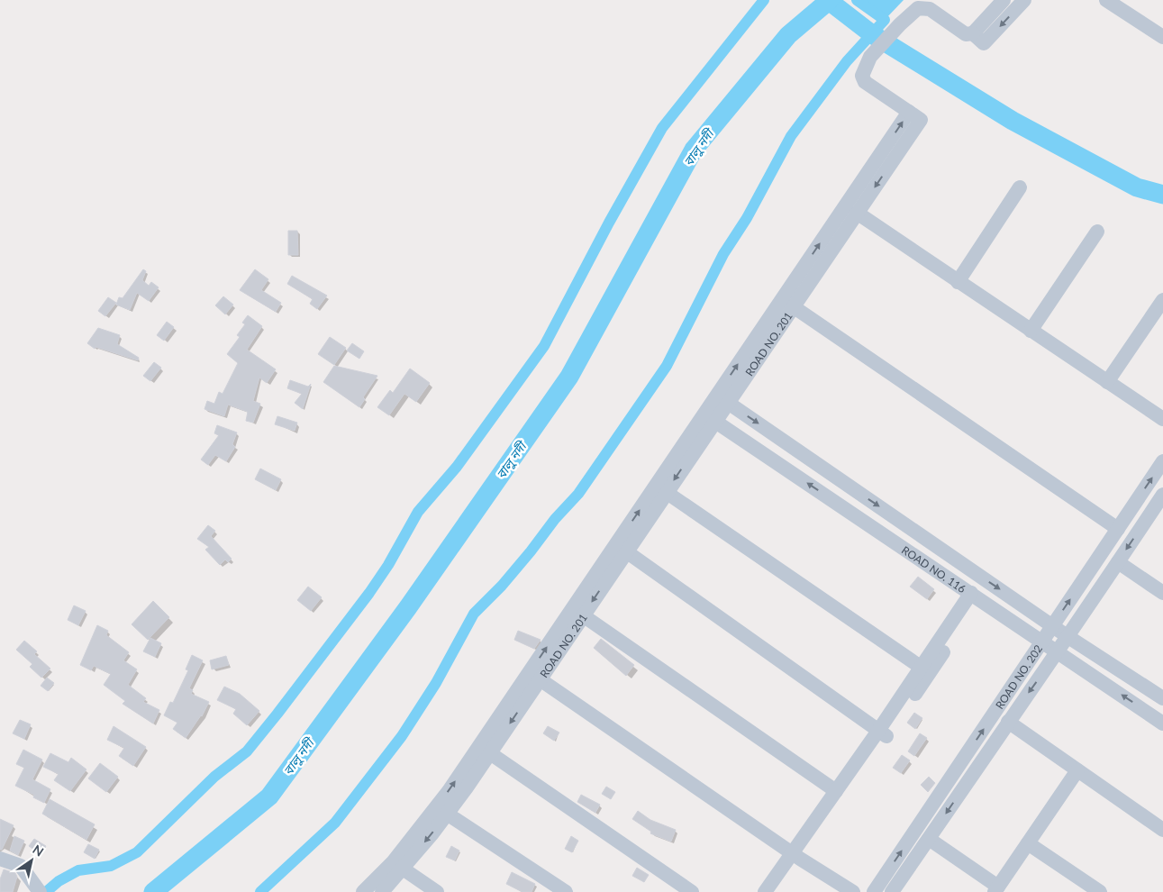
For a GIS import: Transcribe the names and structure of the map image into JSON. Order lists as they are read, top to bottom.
{
  "streets": {
    "street": ["ROAD NO. 201", "ROAD NO. 116", "ROAD NO. 202"]
  },
  "crossings": [
    ["ROAD NO. 201", "ROAD NO. 116"],
    ["ROAD NO. 116", "ROAD NO. 202"]
  ],
  "water": ["বালু নদী"],
  "north": "top right"
}
